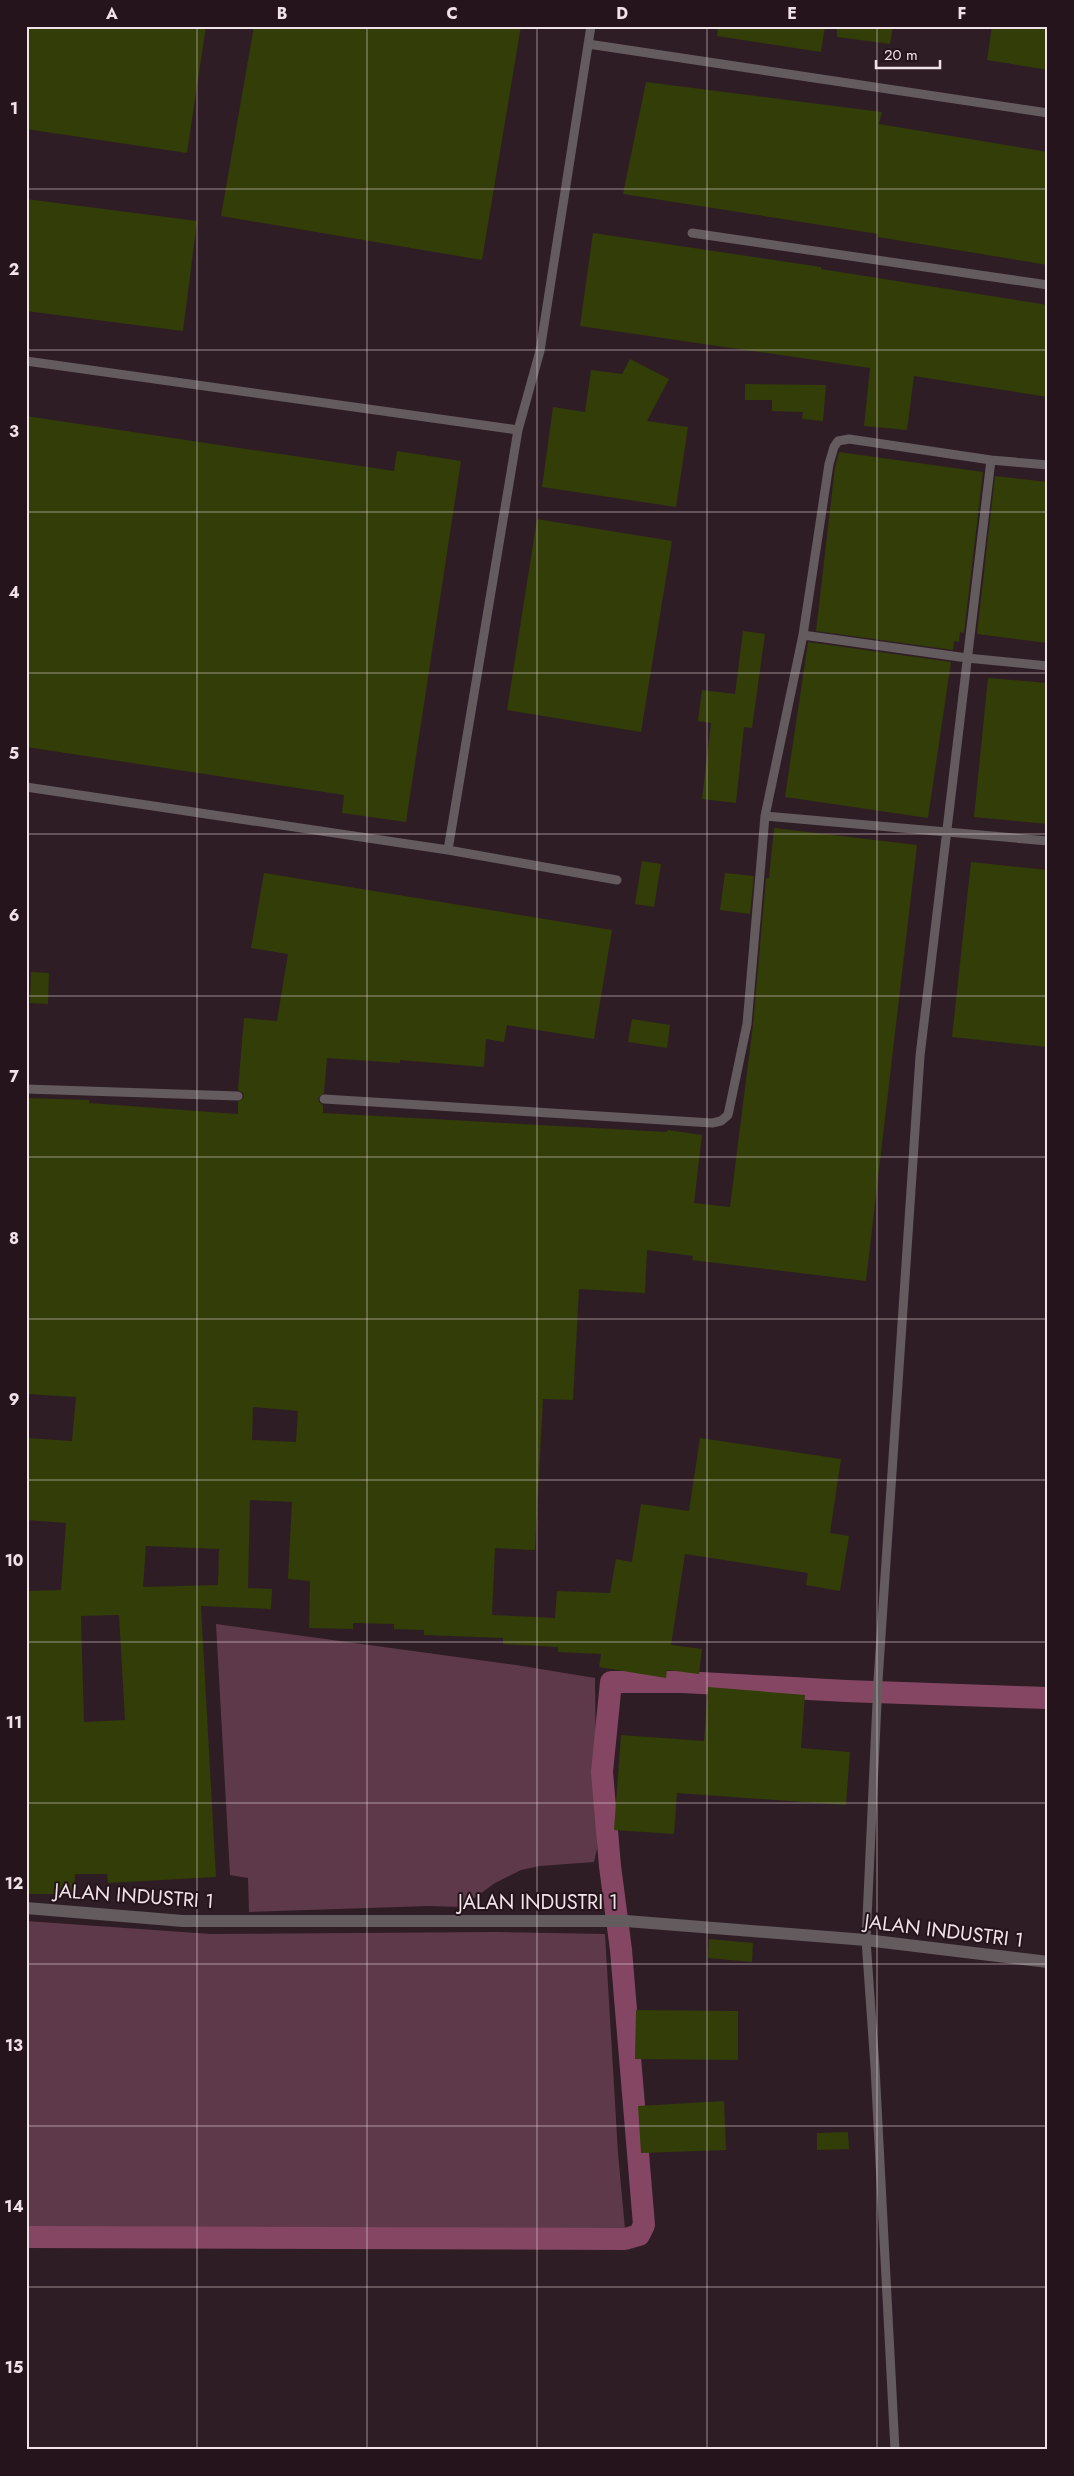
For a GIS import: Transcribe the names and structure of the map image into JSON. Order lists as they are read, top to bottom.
{
  "streets": {
    "street": ["JALAN INDUSTRI 1"]
  },
  "scale_bar": "20 m",
  "grid": {
    "columns": [
      "A",
      "B",
      "C",
      "D",
      "E",
      "F"
    ],
    "rows": [
      "1",
      "2",
      "3",
      "4",
      "5",
      "6",
      "7",
      "8",
      "9",
      "10",
      "11",
      "12",
      "13",
      "14",
      "15"
    ]
  }
}
